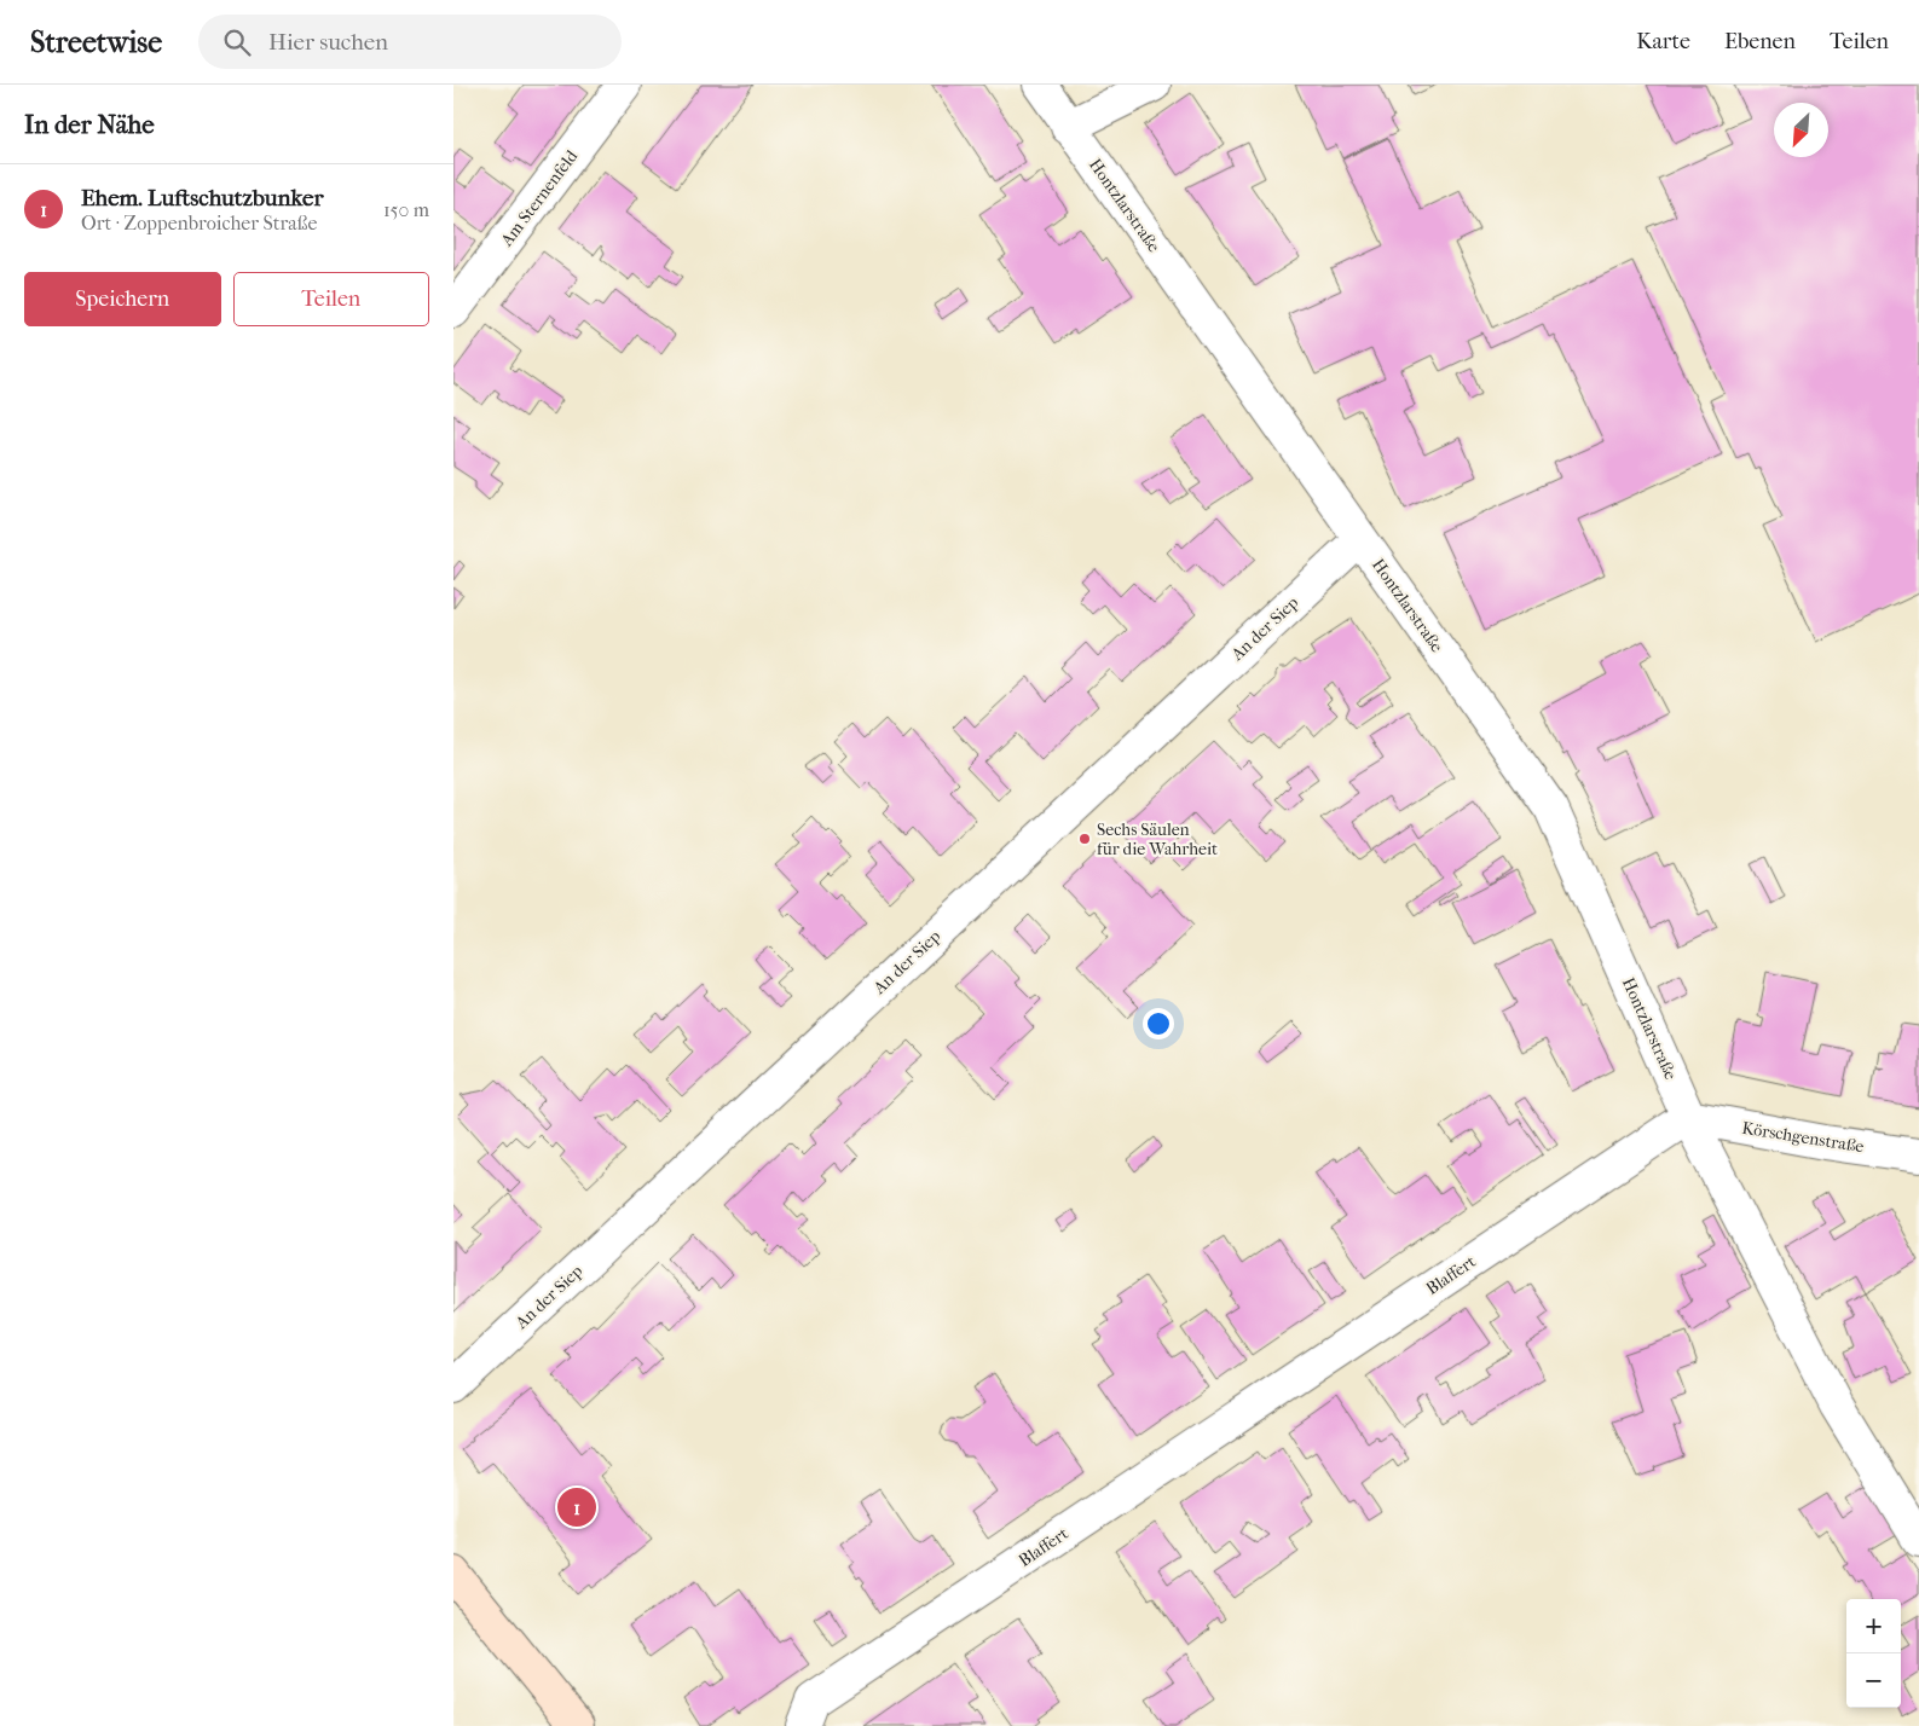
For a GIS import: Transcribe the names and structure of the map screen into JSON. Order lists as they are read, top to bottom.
{
  "streets": {
    "street": [
      "Am Sternenfeld",
      "Hontzlarstraße",
      "An der Siep",
      "Körschgenstraße",
      "Blaffert"
    ]
  },
  "crossings": [
    ["Hontzlarstraße", "An der Siep"],
    ["Hontzlarstraße", "Körschgenstraße"],
    ["Hontzlarstraße", "Blaffert"],
    ["Körschgenstraße", "Blaffert"]
  ],
  "places": ["Sechs Säulen für die Wahrheit"],
  "north": "bottom left",
  "page": {
    "header": "Streetwise",
    "search": "Hier suchen",
    "nav": ["Karte", "Ebenen", "Teilen"],
    "heading": "In der Nähe",
    "list": [
      {
        "mark": "1",
        "name": "Ehem. Luftschutzbunker",
        "note": "Ort · Zoppenbroicher Straße",
        "value": "150 m"
      }
    ],
    "buttons": ["Speichern", "Teilen"],
    "pins": "1",
    "map_buttons": ["+", "−"]
  }
}
